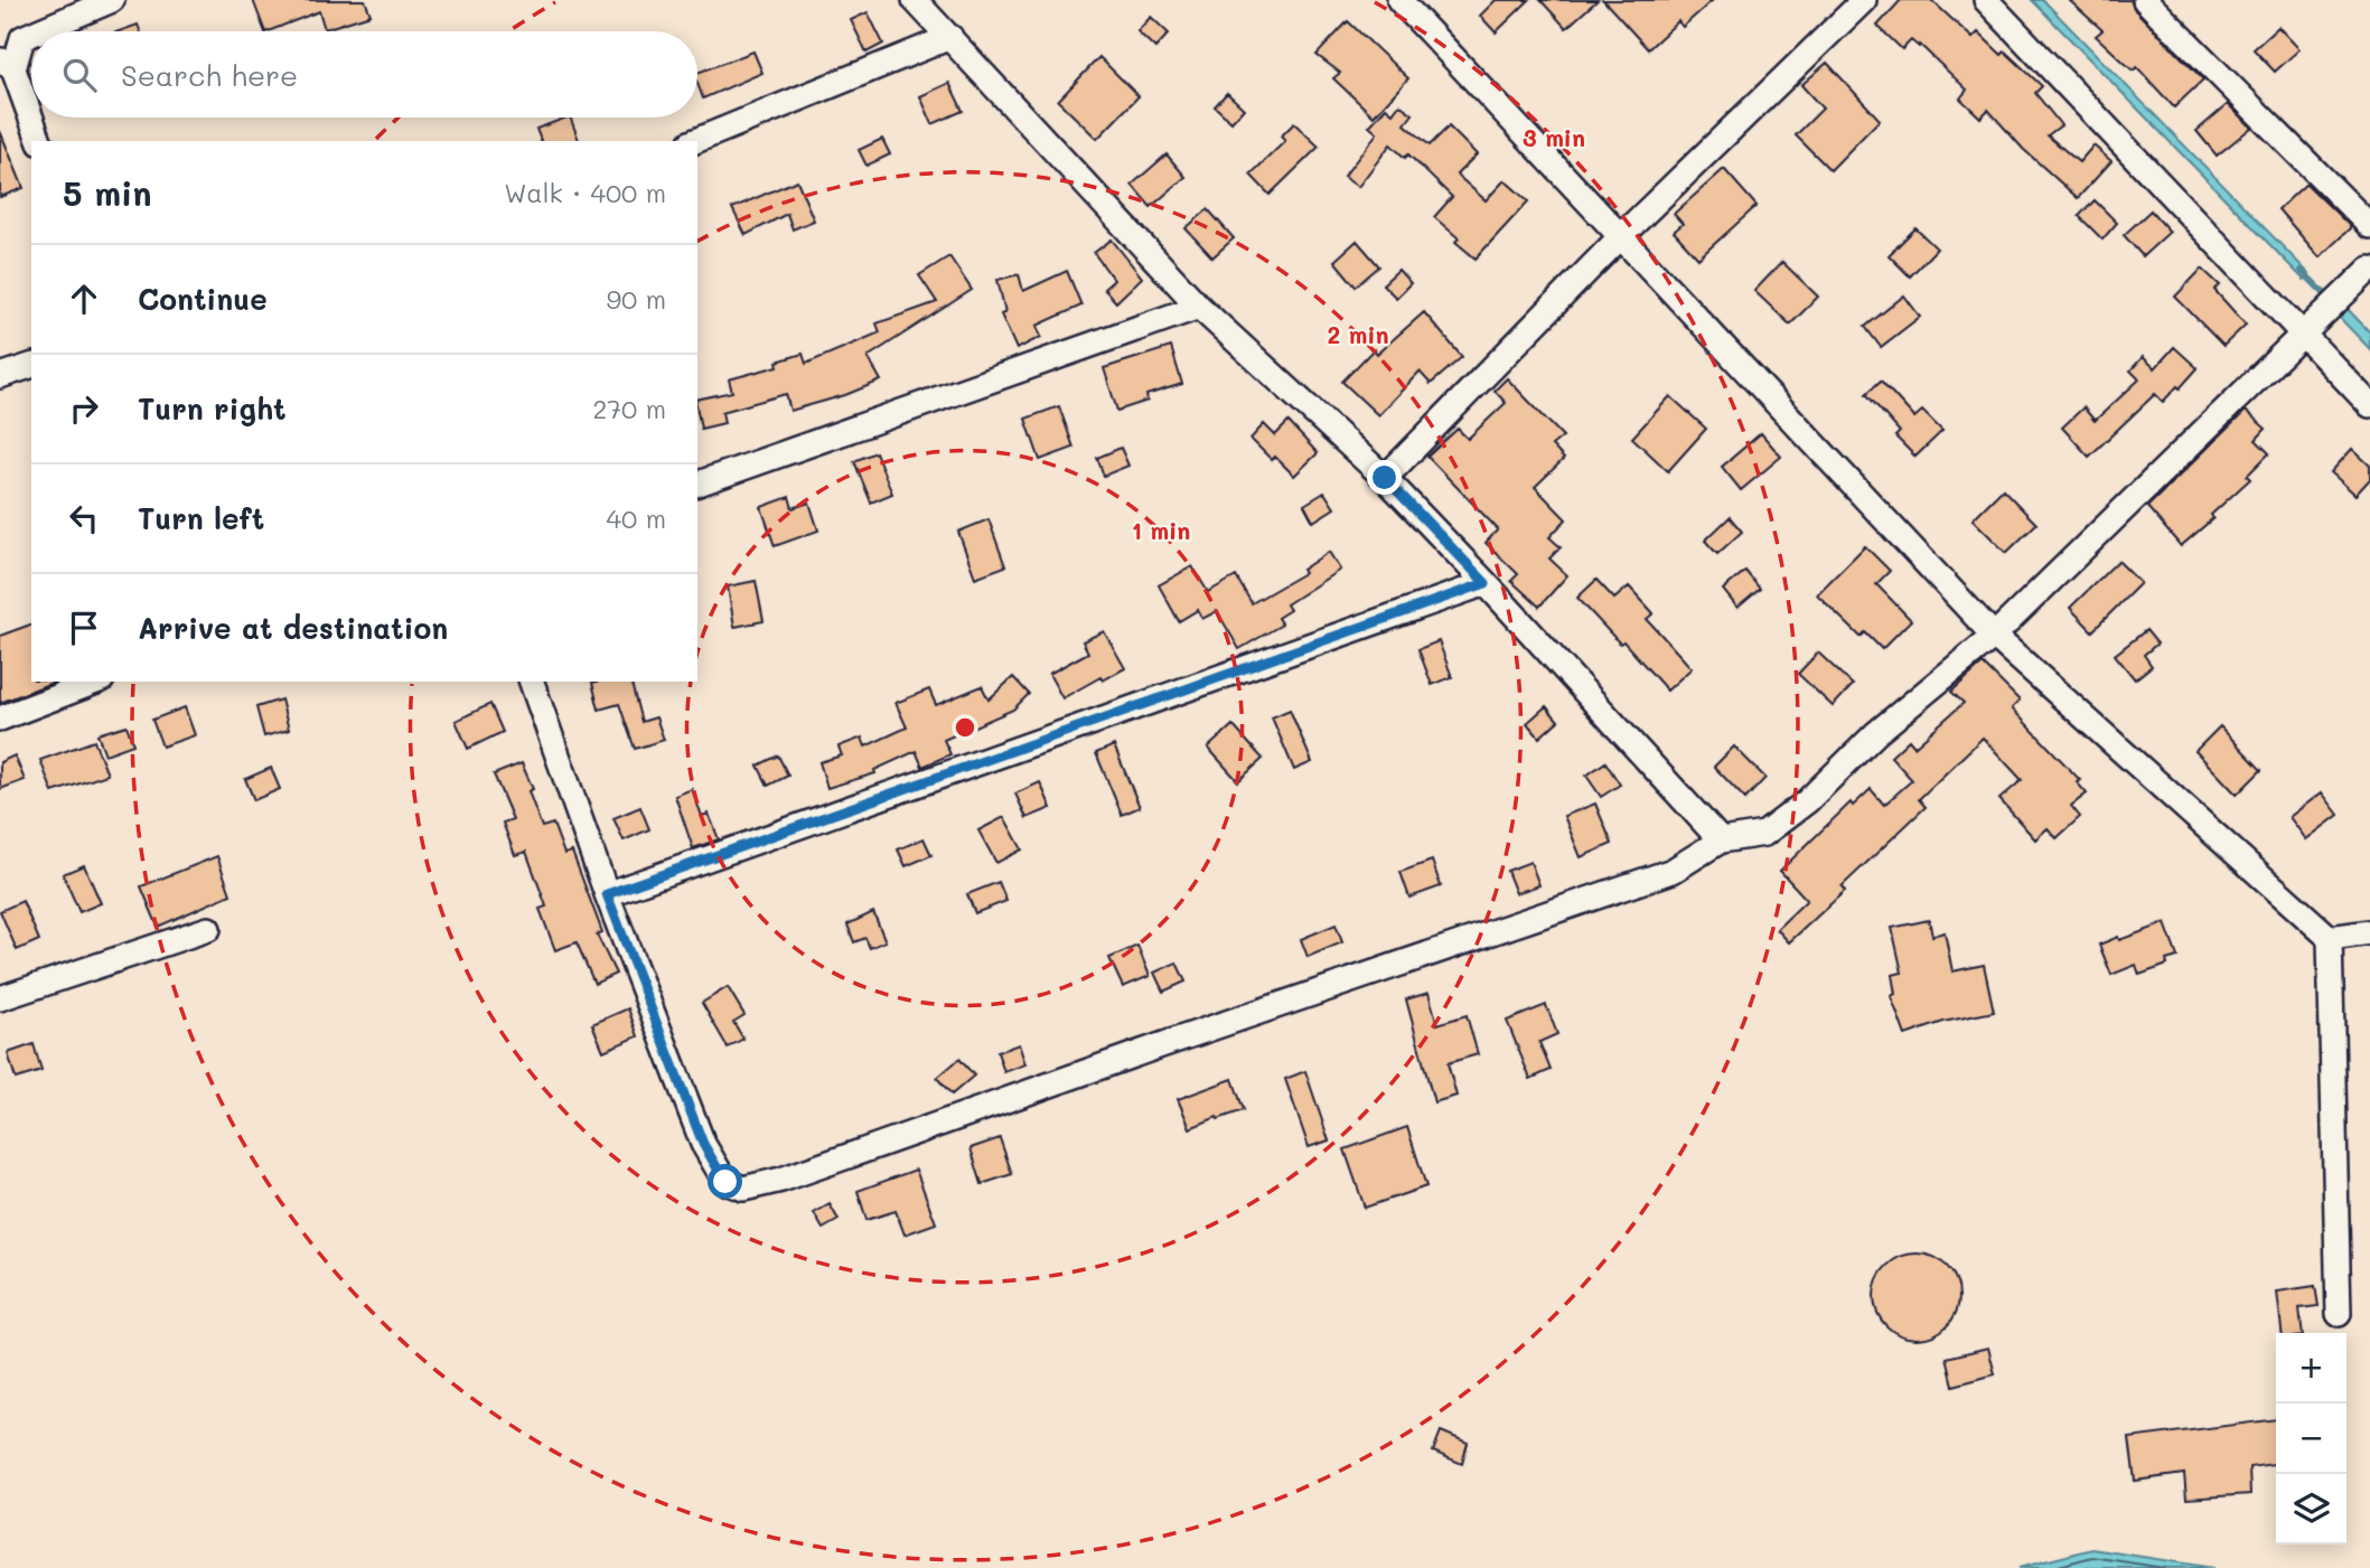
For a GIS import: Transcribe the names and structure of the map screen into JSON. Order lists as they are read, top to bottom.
{
  "page": {
    "search": "Search here",
    "heading": ["5 min", "Walk · 400 m"],
    "list": [
      ["Continue", "90 m"],
      ["Turn right", "270 m"],
      ["Turn left", "40 m"],
      "Arrive at destination"
    ],
    "map_buttons": ["+", "−"]
  },
  "rings": ["3 min", "2 min", "1 min"]
}
